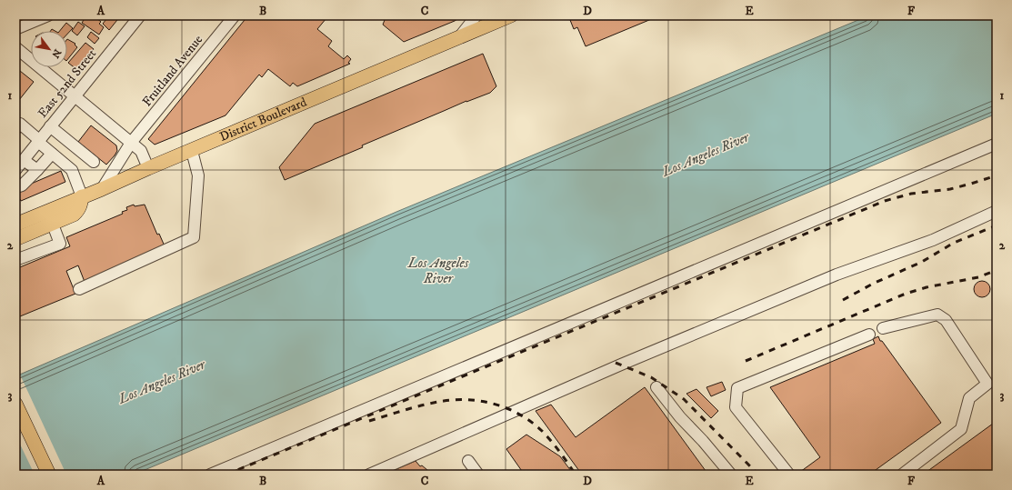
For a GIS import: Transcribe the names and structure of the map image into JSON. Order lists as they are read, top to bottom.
{
  "streets": {
    "main road": ["District Boulevard"],
    "street": ["Fruitland Avenue", "East 52nd Street"]
  },
  "crossings": [
    ["Fruitland Avenue", "District Boulevard"]
  ],
  "water": ["Los Angeles River"],
  "north": "bottom right",
  "grid": {
    "columns": [
      "A",
      "B",
      "C",
      "D",
      "E",
      "F"
    ],
    "rows": ["1", "2", "3"]
  }
}
